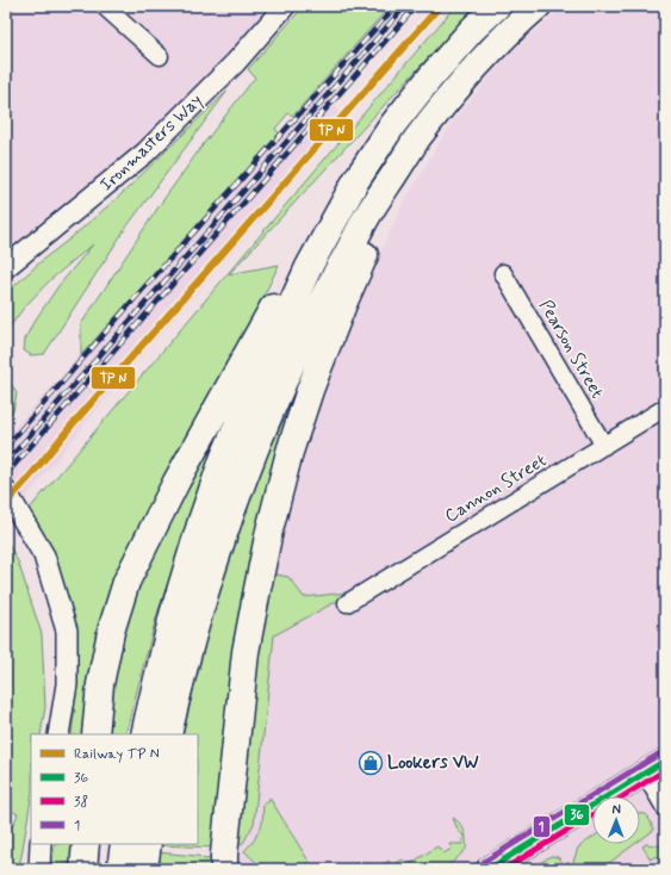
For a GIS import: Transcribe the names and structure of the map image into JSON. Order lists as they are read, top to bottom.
{
  "streets": {
    "street": ["Ironmasters Way", "Pearson Street", "Cannon Street"]
  },
  "crossings": [
    ["Pearson Street", "Cannon Street"]
  ],
  "places": {
    "shop": ["Lookers VW"]
  },
  "lines": ["transit line 1", "transit line 36", "transit line 38"],
  "legend": [
    "Railway TP N",
    "36",
    "38",
    "1"
  ],
  "north": "top"
}
